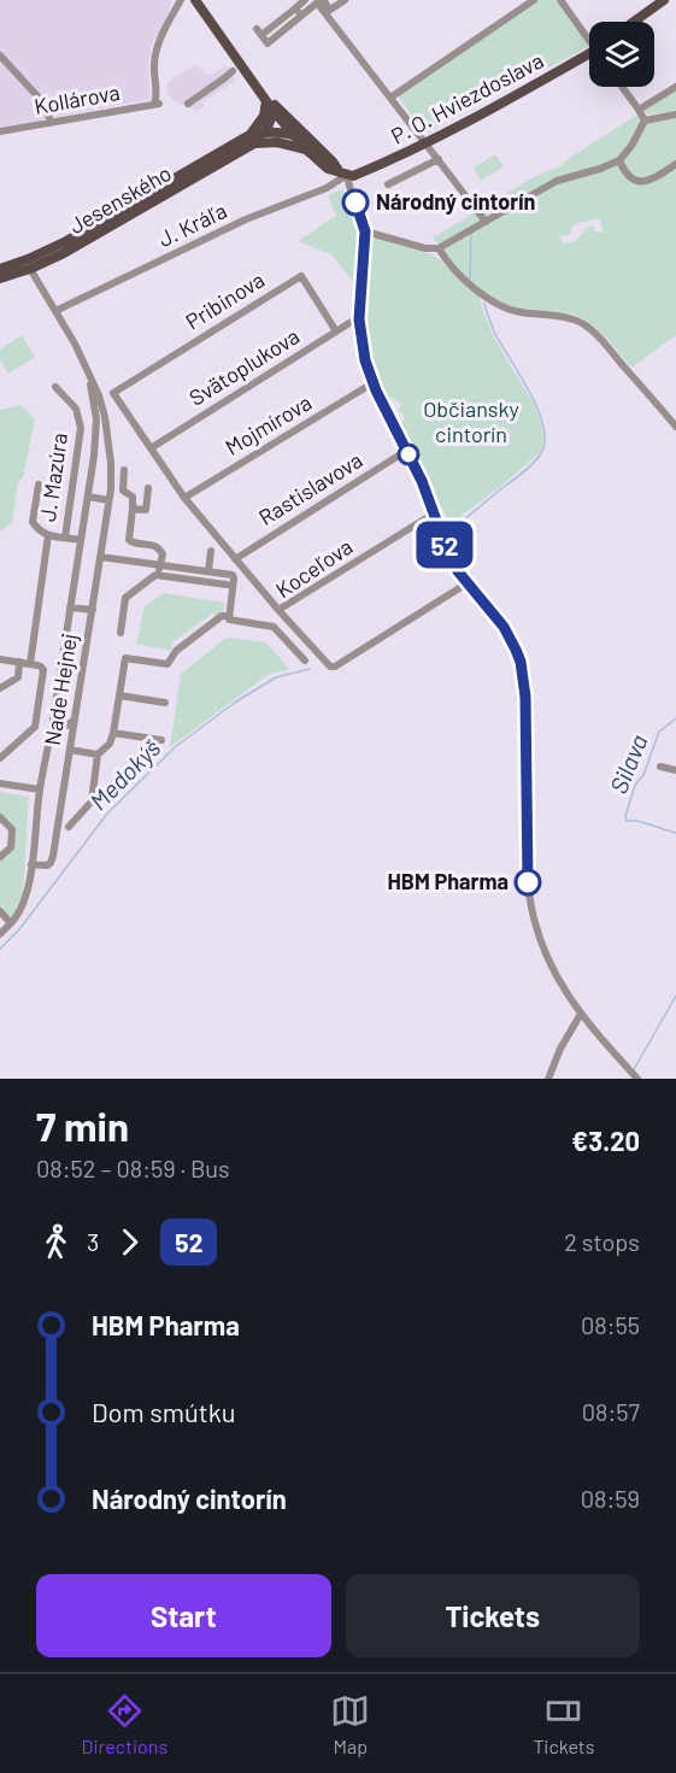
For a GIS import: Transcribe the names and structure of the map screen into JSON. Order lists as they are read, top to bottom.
{
  "streets": {
    "main road": ["P. O. Hviezdoslava", "Jesenského"],
    "street": [
      "Kollárova",
      "J. Kráľa",
      "Pribinova",
      "Svätoplukova",
      "Mojmírova",
      "J. Mazúra",
      "Rastislavova",
      "Koceľova",
      "Nade Hejnej"
    ]
  },
  "crossings": [
    ["P. O. Hviezdoslava", "J. Kráľa"],
    ["Jesenského", "Nade Hejnej"],
    ["J. Kráľa", "Nade Hejnej"],
    ["Pribinova", "Svätoplukova"],
    ["J. Mazúra", "Nade Hejnej"]
  ],
  "water": ["Silava", "Medokýš"],
  "parks": ["Občiansky cintorín"],
  "places": ["Národný cintorín", "HBM Pharma"],
  "lines": ["bus line 52"],
  "page": {
    "on_map": "52",
    "heading": ["7 min", "08:52 – 08:59 · Bus", "€3.20"],
    "legs": ["3", "52", "2 stops"],
    "list": [
      {
        "name": "HBM Pharma",
        "value": "08:55"
      },
      {
        "name": "Dom smútku",
        "value": "08:57"
      },
      {
        "name": "Národný cintorín",
        "value": "08:59"
      }
    ],
    "buttons": ["Start", "Tickets"],
    "tabs": ["Directions", "Map", "Tickets"]
  }
}
